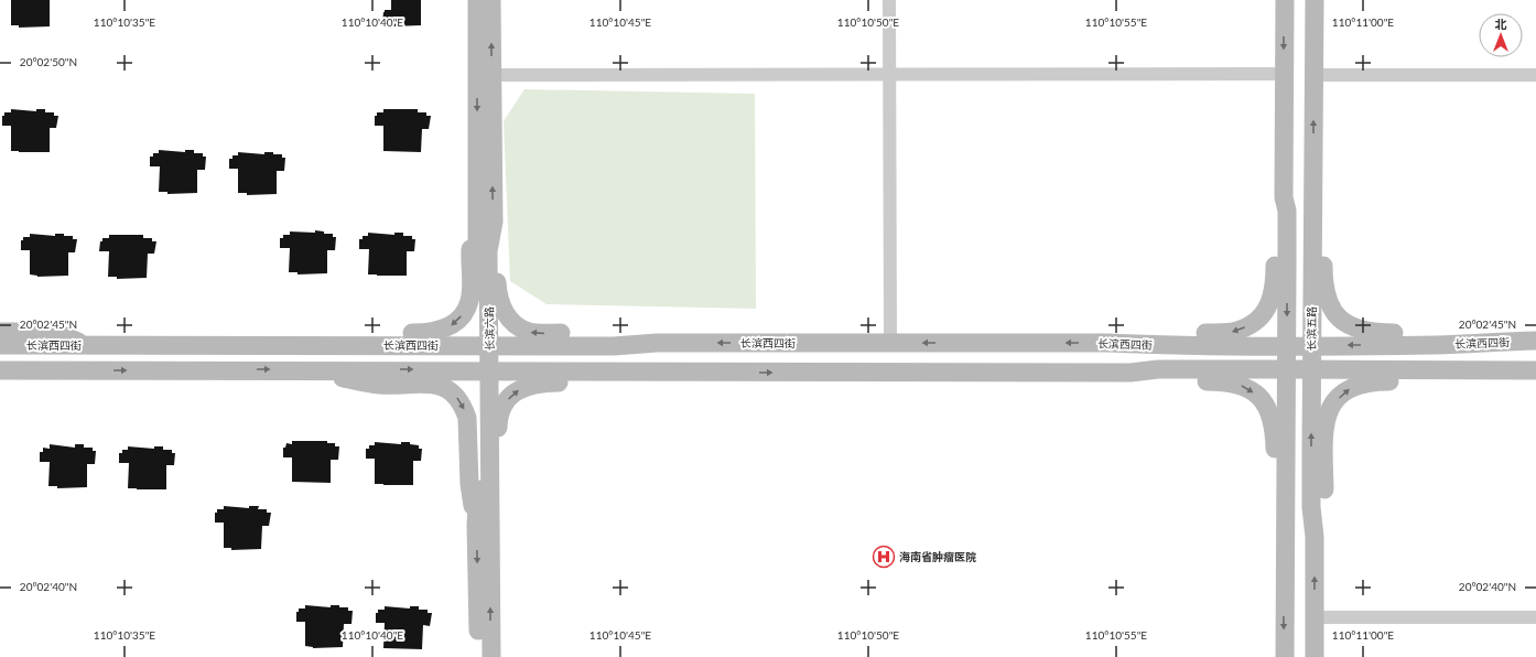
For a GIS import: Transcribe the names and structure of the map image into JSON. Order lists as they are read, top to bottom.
{
  "streets": {
    "main road": ["长滨六路", "长滨五路", "长滨西四街"]
  },
  "crossings": [
    ["长滨六路", "长滨西四街"],
    ["长滨五路", "长滨西四街"]
  ],
  "places": {
    "hospital": ["海南省肿瘤医院"]
  },
  "north": "top",
  "coordinates": [
    "110°10'35\"E",
    "110°10'40\"E",
    "110°10'45\"E",
    "110°10'50\"E",
    "110°10'55\"E",
    "110°11'00\"E",
    "20°02'50\"N",
    "20°02'45\"N",
    "20°02'40\"N"
  ]
}
